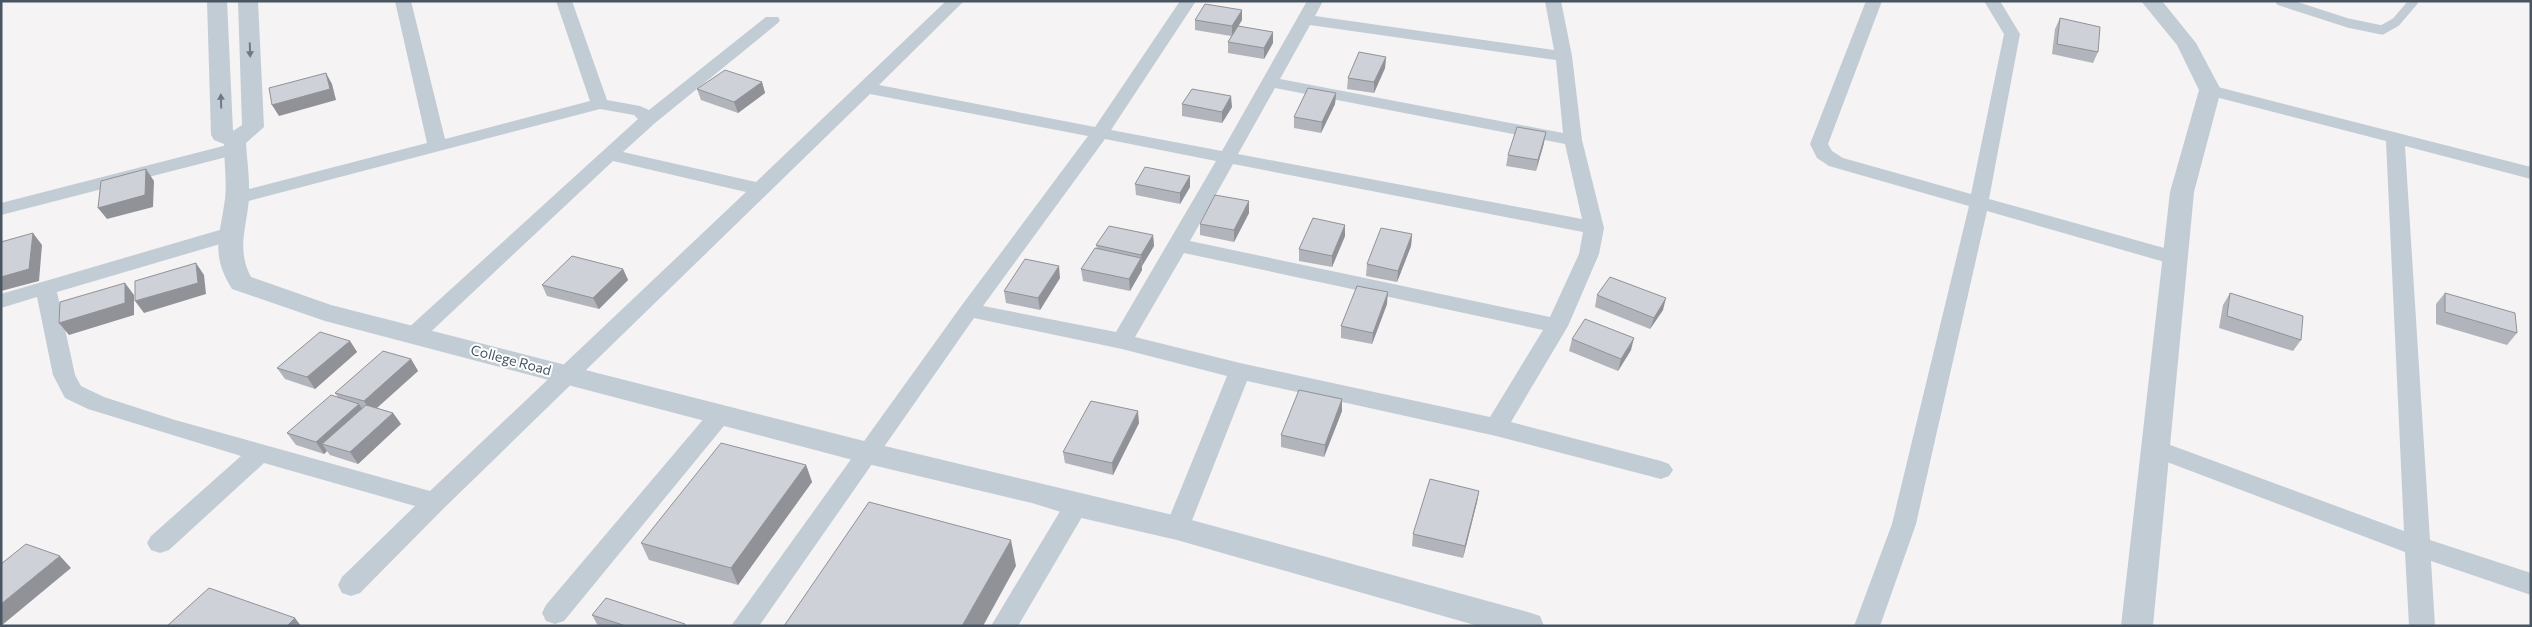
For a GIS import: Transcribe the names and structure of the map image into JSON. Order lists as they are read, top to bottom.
{
  "streets": {
    "street": ["College Road"]
  }
}
